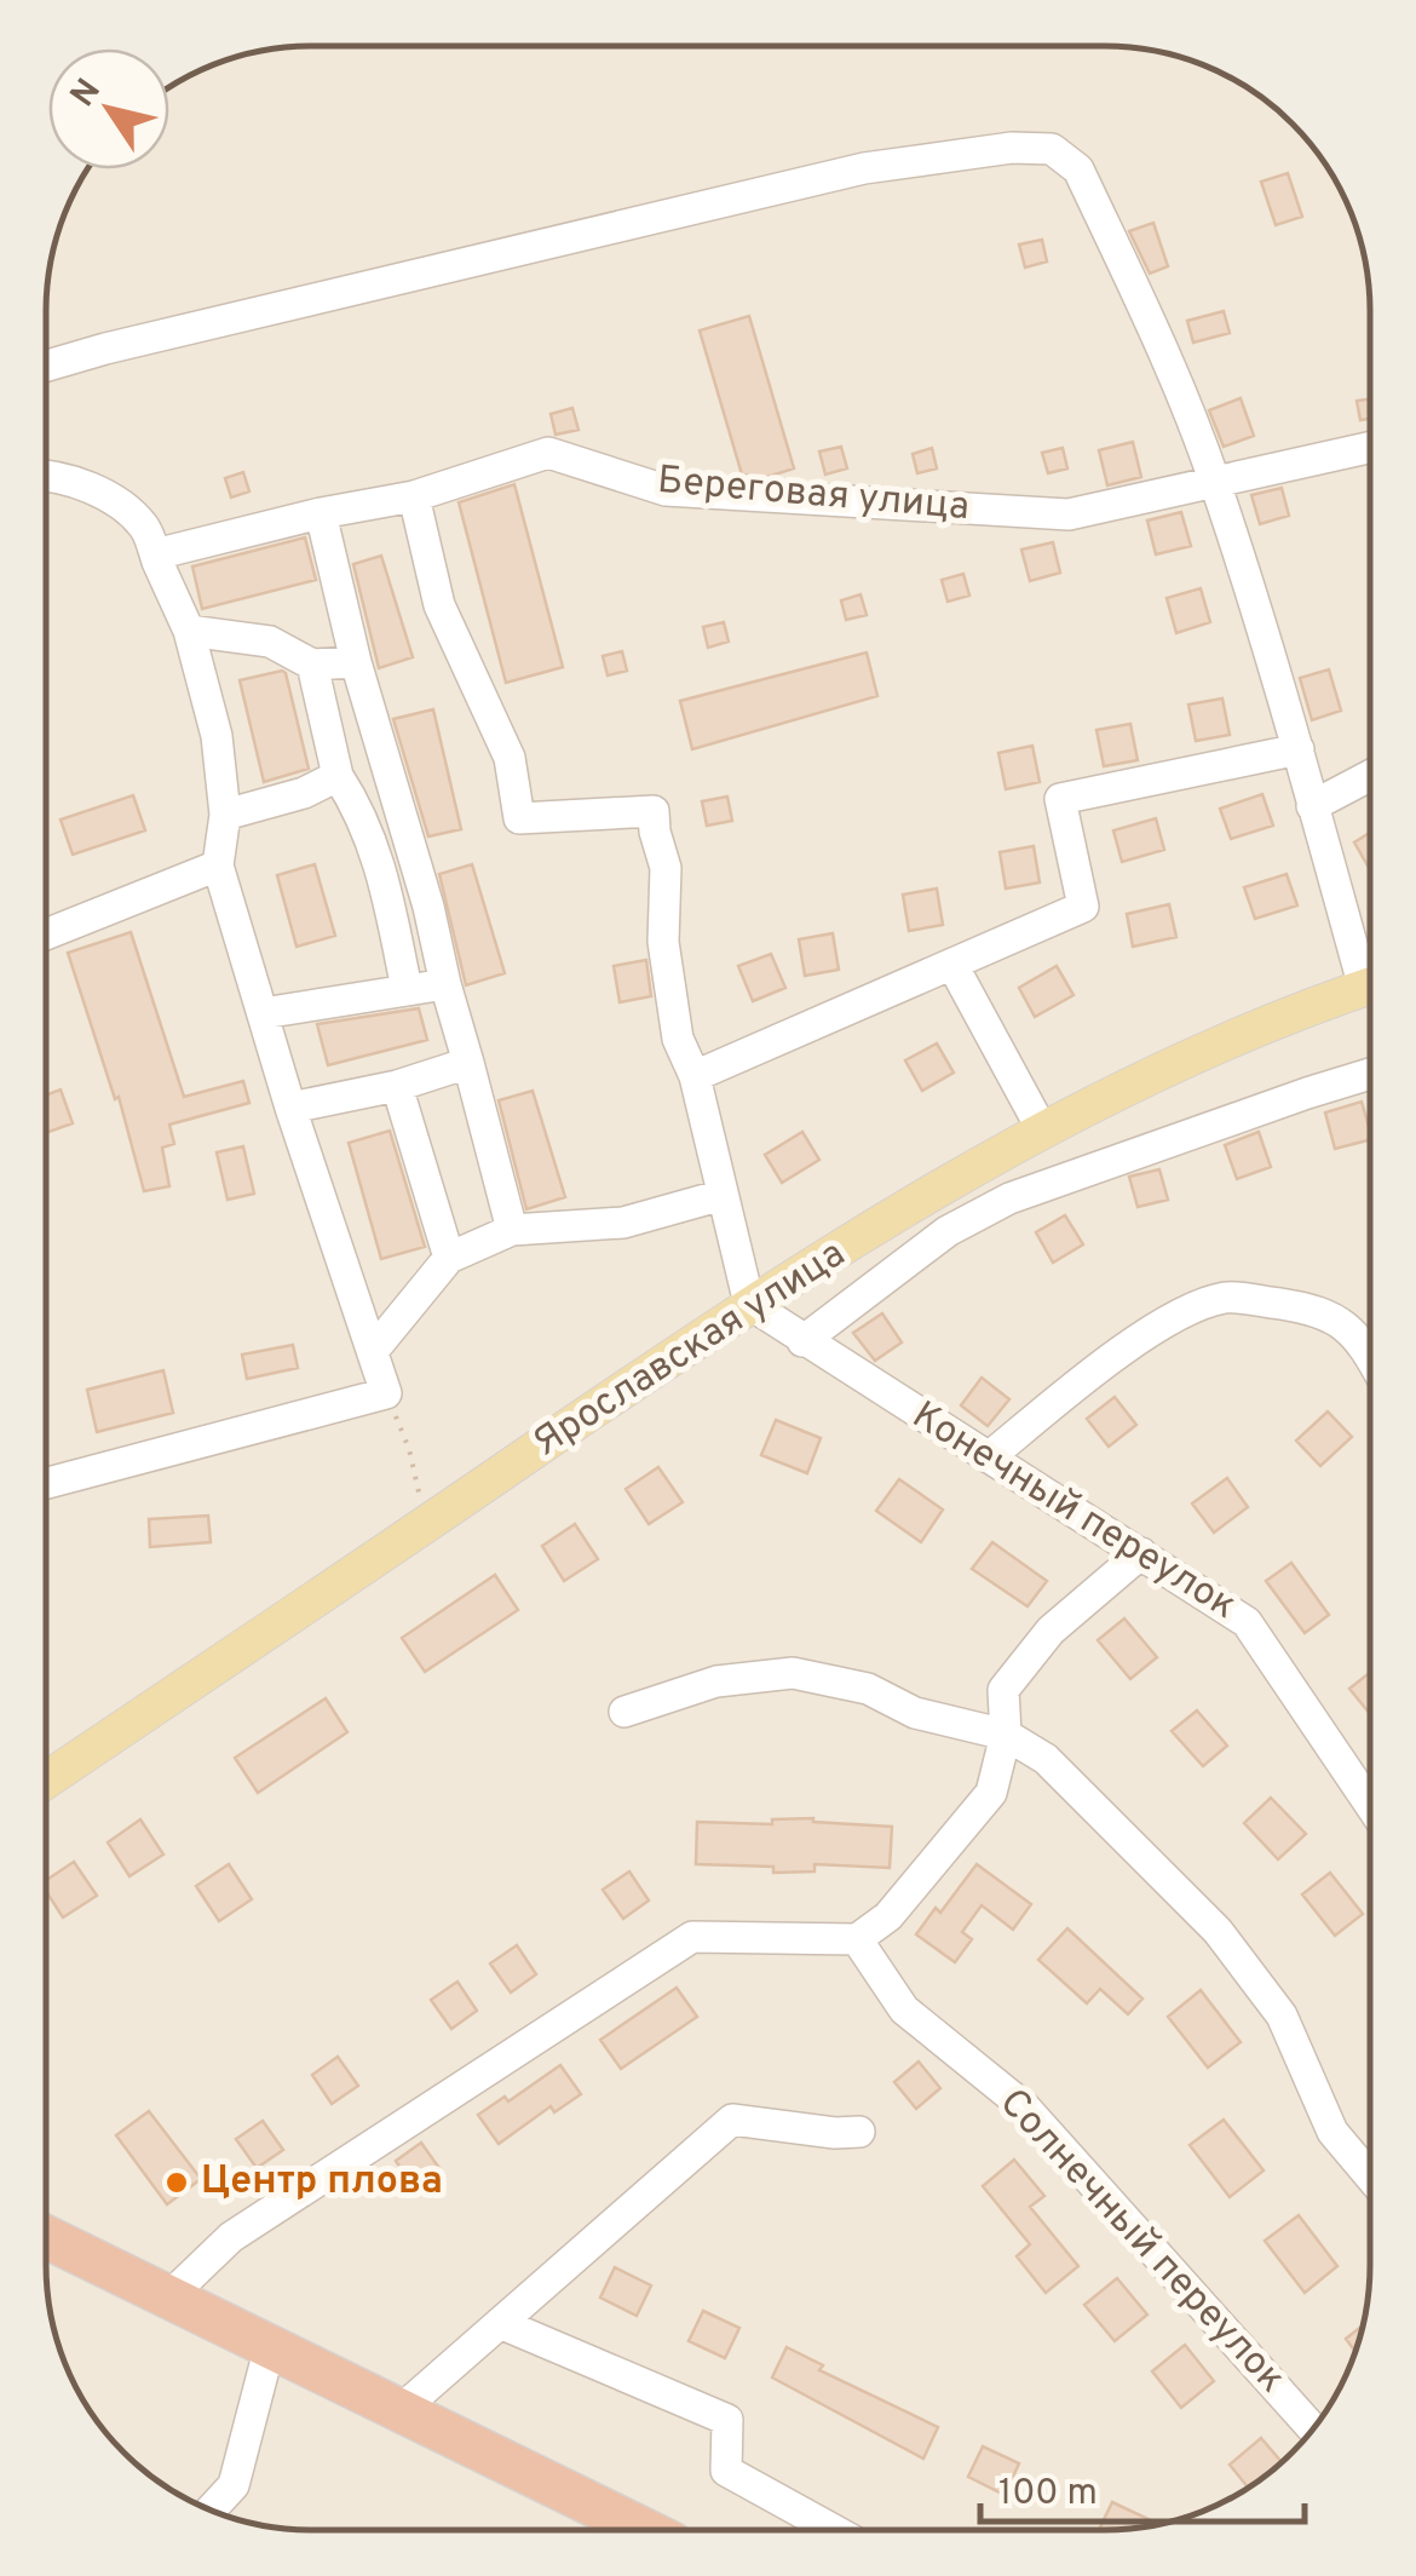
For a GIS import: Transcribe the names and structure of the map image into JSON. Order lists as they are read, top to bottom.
{
  "streets": {
    "main road": ["Ярославская улица"],
    "street": ["Береговая улица", "Конечный переулок", "Солнечный переулок"]
  },
  "crossings": [
    ["Ярославская улица", "Конечный переулок"]
  ],
  "places": ["Центр плова"],
  "scale_bar": "100 m",
  "north": "top left"
}
